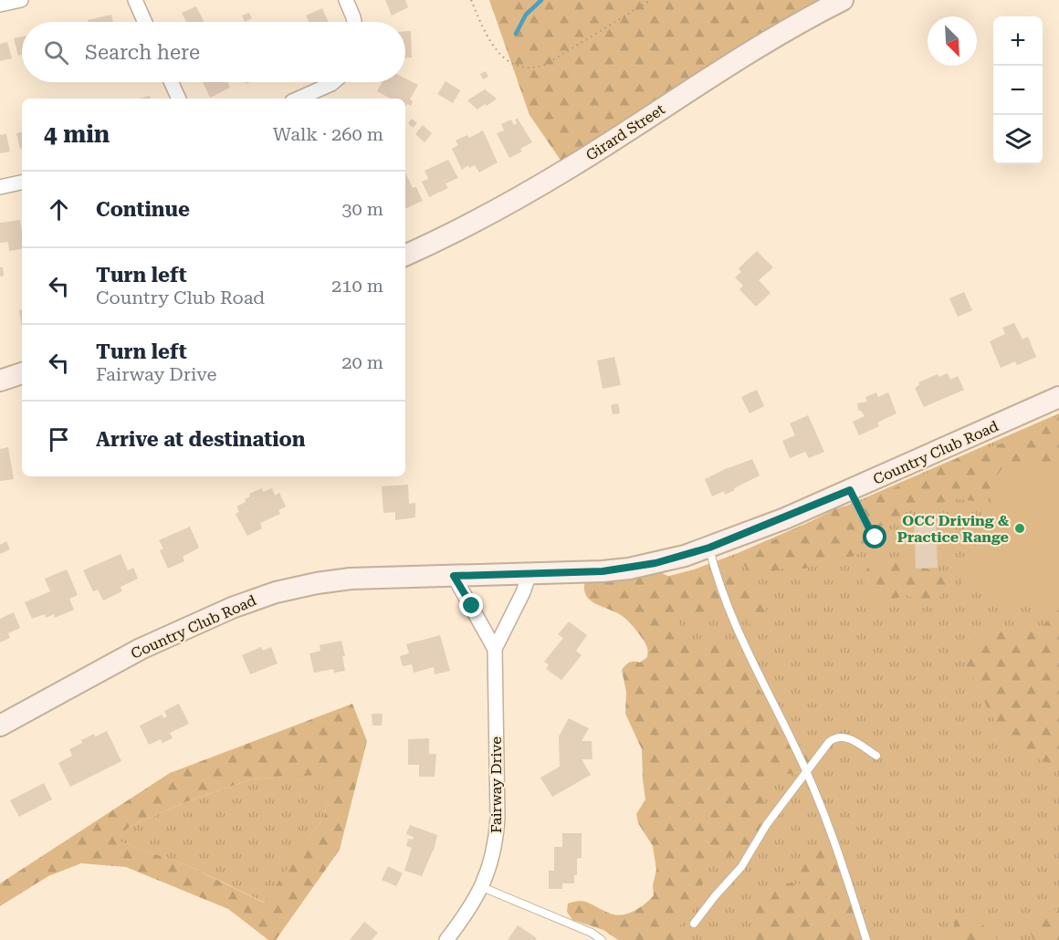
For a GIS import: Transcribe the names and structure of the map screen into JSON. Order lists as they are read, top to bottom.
{
  "streets": {
    "street": ["Girard Street", "Country Club Road", "Fairway Drive"]
  },
  "crossings": [
    ["Country Club Road", "Fairway Drive"]
  ],
  "places": ["OCC Driving & Practice Range"],
  "north": "bottom right",
  "page": {
    "map_buttons": ["+", "−"],
    "search": "Search here",
    "heading": ["4 min", "Walk · 260 m"],
    "list": [
      ["Continue", "30 m"],
      ["Turn left", "Country Club Road", "210 m"],
      ["Turn left", "Fairway Drive", "20 m"],
      "Arrive at destination"
    ]
  }
}
